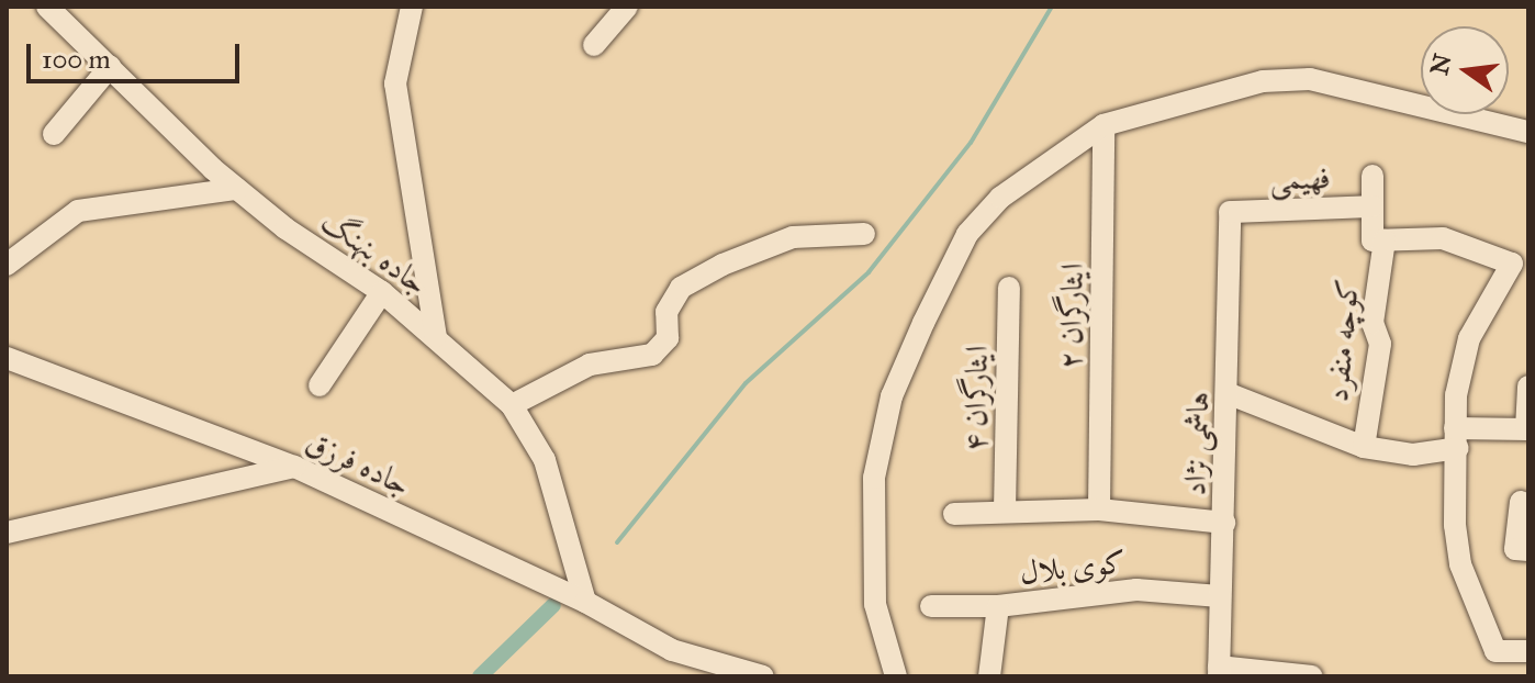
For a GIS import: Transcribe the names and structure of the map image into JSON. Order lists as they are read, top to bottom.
{
  "streets": {
    "street": [
      "فهیمی",
      "جاده بنهنگ",
      "ایثارگران ۲",
      "کوچه منفرد",
      "ایثارگران ۴",
      "هاشمی نژاد",
      "جاده فرزق",
      "کوی بلال"
    ]
  },
  "crossings": [
    ["فهیمی", "کوچه منفرد"],
    ["فهیمی", "هاشمی نژاد"],
    ["جاده بنهنگ", "جاده فرزق"],
    ["ایثارگران ۲", "کوی بلال"],
    ["ایثارگران ۴", "کوی بلال"],
    ["هاشمی نژاد", "کوی بلال"]
  ],
  "scale_bar": "100 m",
  "north": "left"
}
